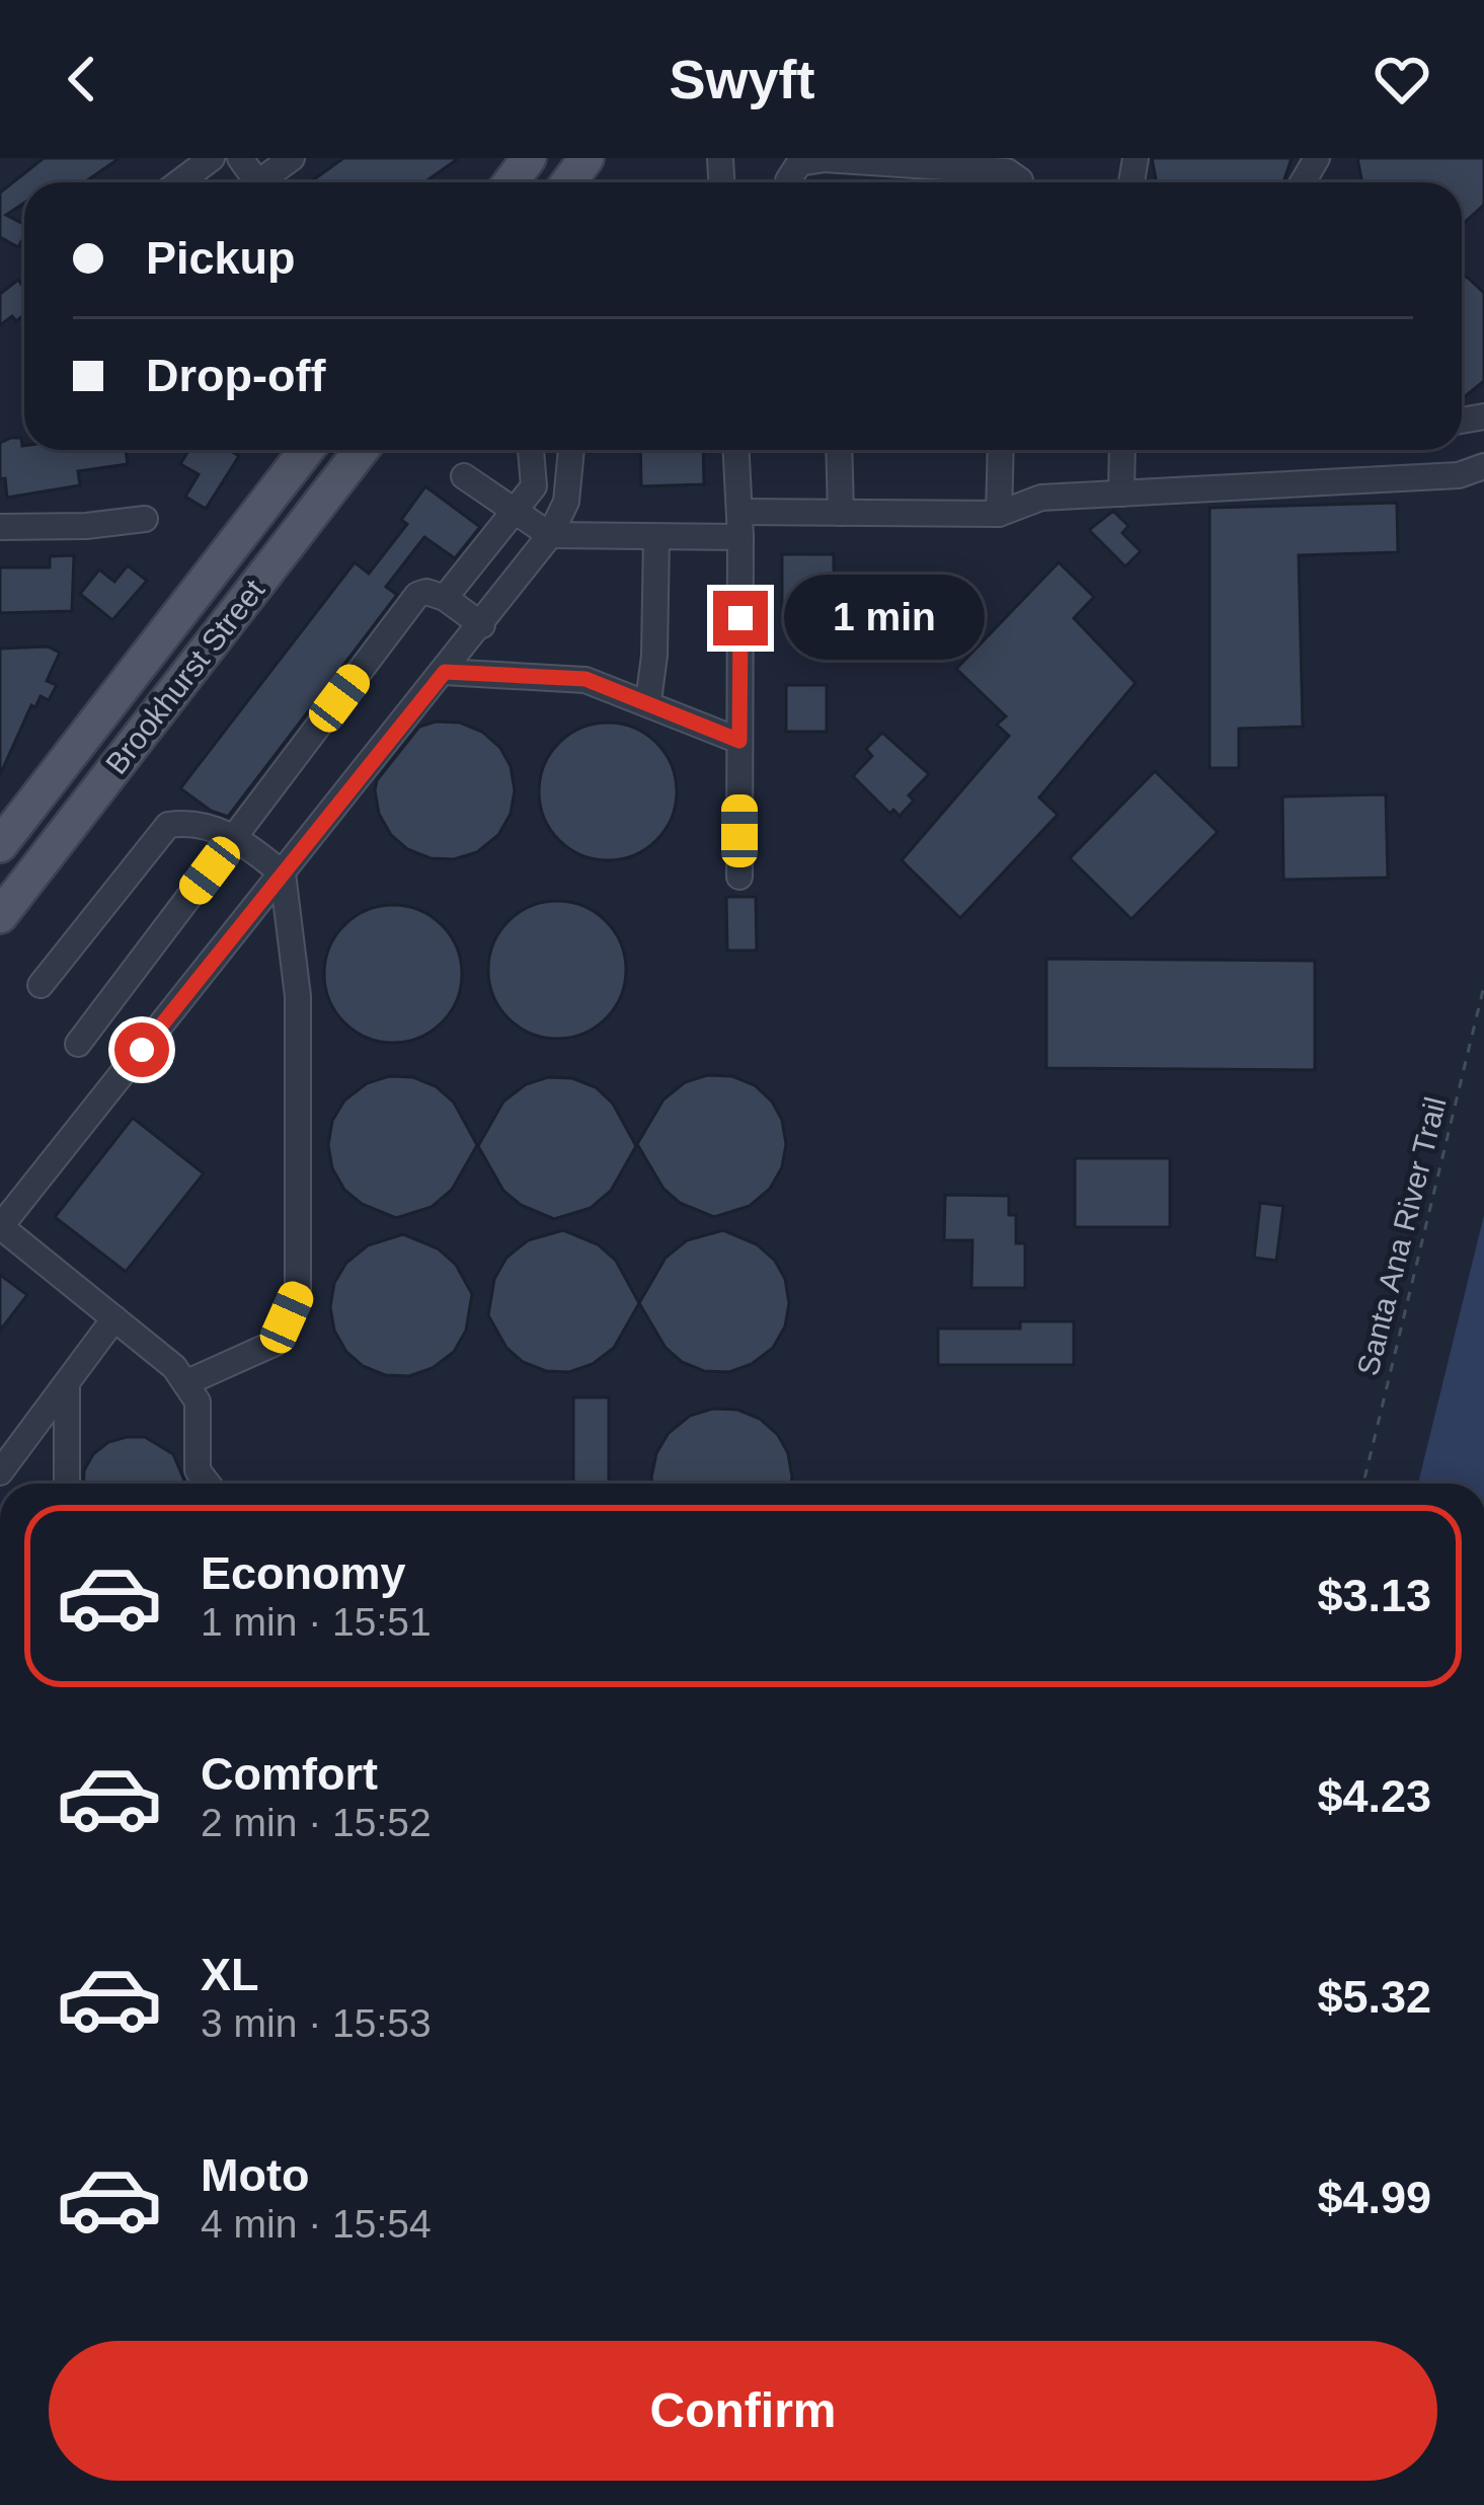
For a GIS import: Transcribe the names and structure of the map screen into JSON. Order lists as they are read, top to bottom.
{
  "streets": {
    "main road": ["Brookhurst Street"],
    "path": ["Santa Ana River Trail"]
  },
  "page": {
    "header": "Swyft",
    "banner": ["Pickup", "Drop-off"],
    "bubble": "1 min",
    "list": [
      {
        "name": "Economy",
        "note": "1 min · 15:51",
        "value": "$3.13"
      },
      {
        "name": "Comfort",
        "note": "2 min · 15:52",
        "value": "$4.23"
      },
      {
        "name": "XL",
        "note": "3 min · 15:53",
        "value": "$5.32"
      },
      {
        "name": "Moto",
        "note": "4 min · 15:54",
        "value": "$4.99"
      }
    ],
    "buttons": "Confirm"
  }
}
